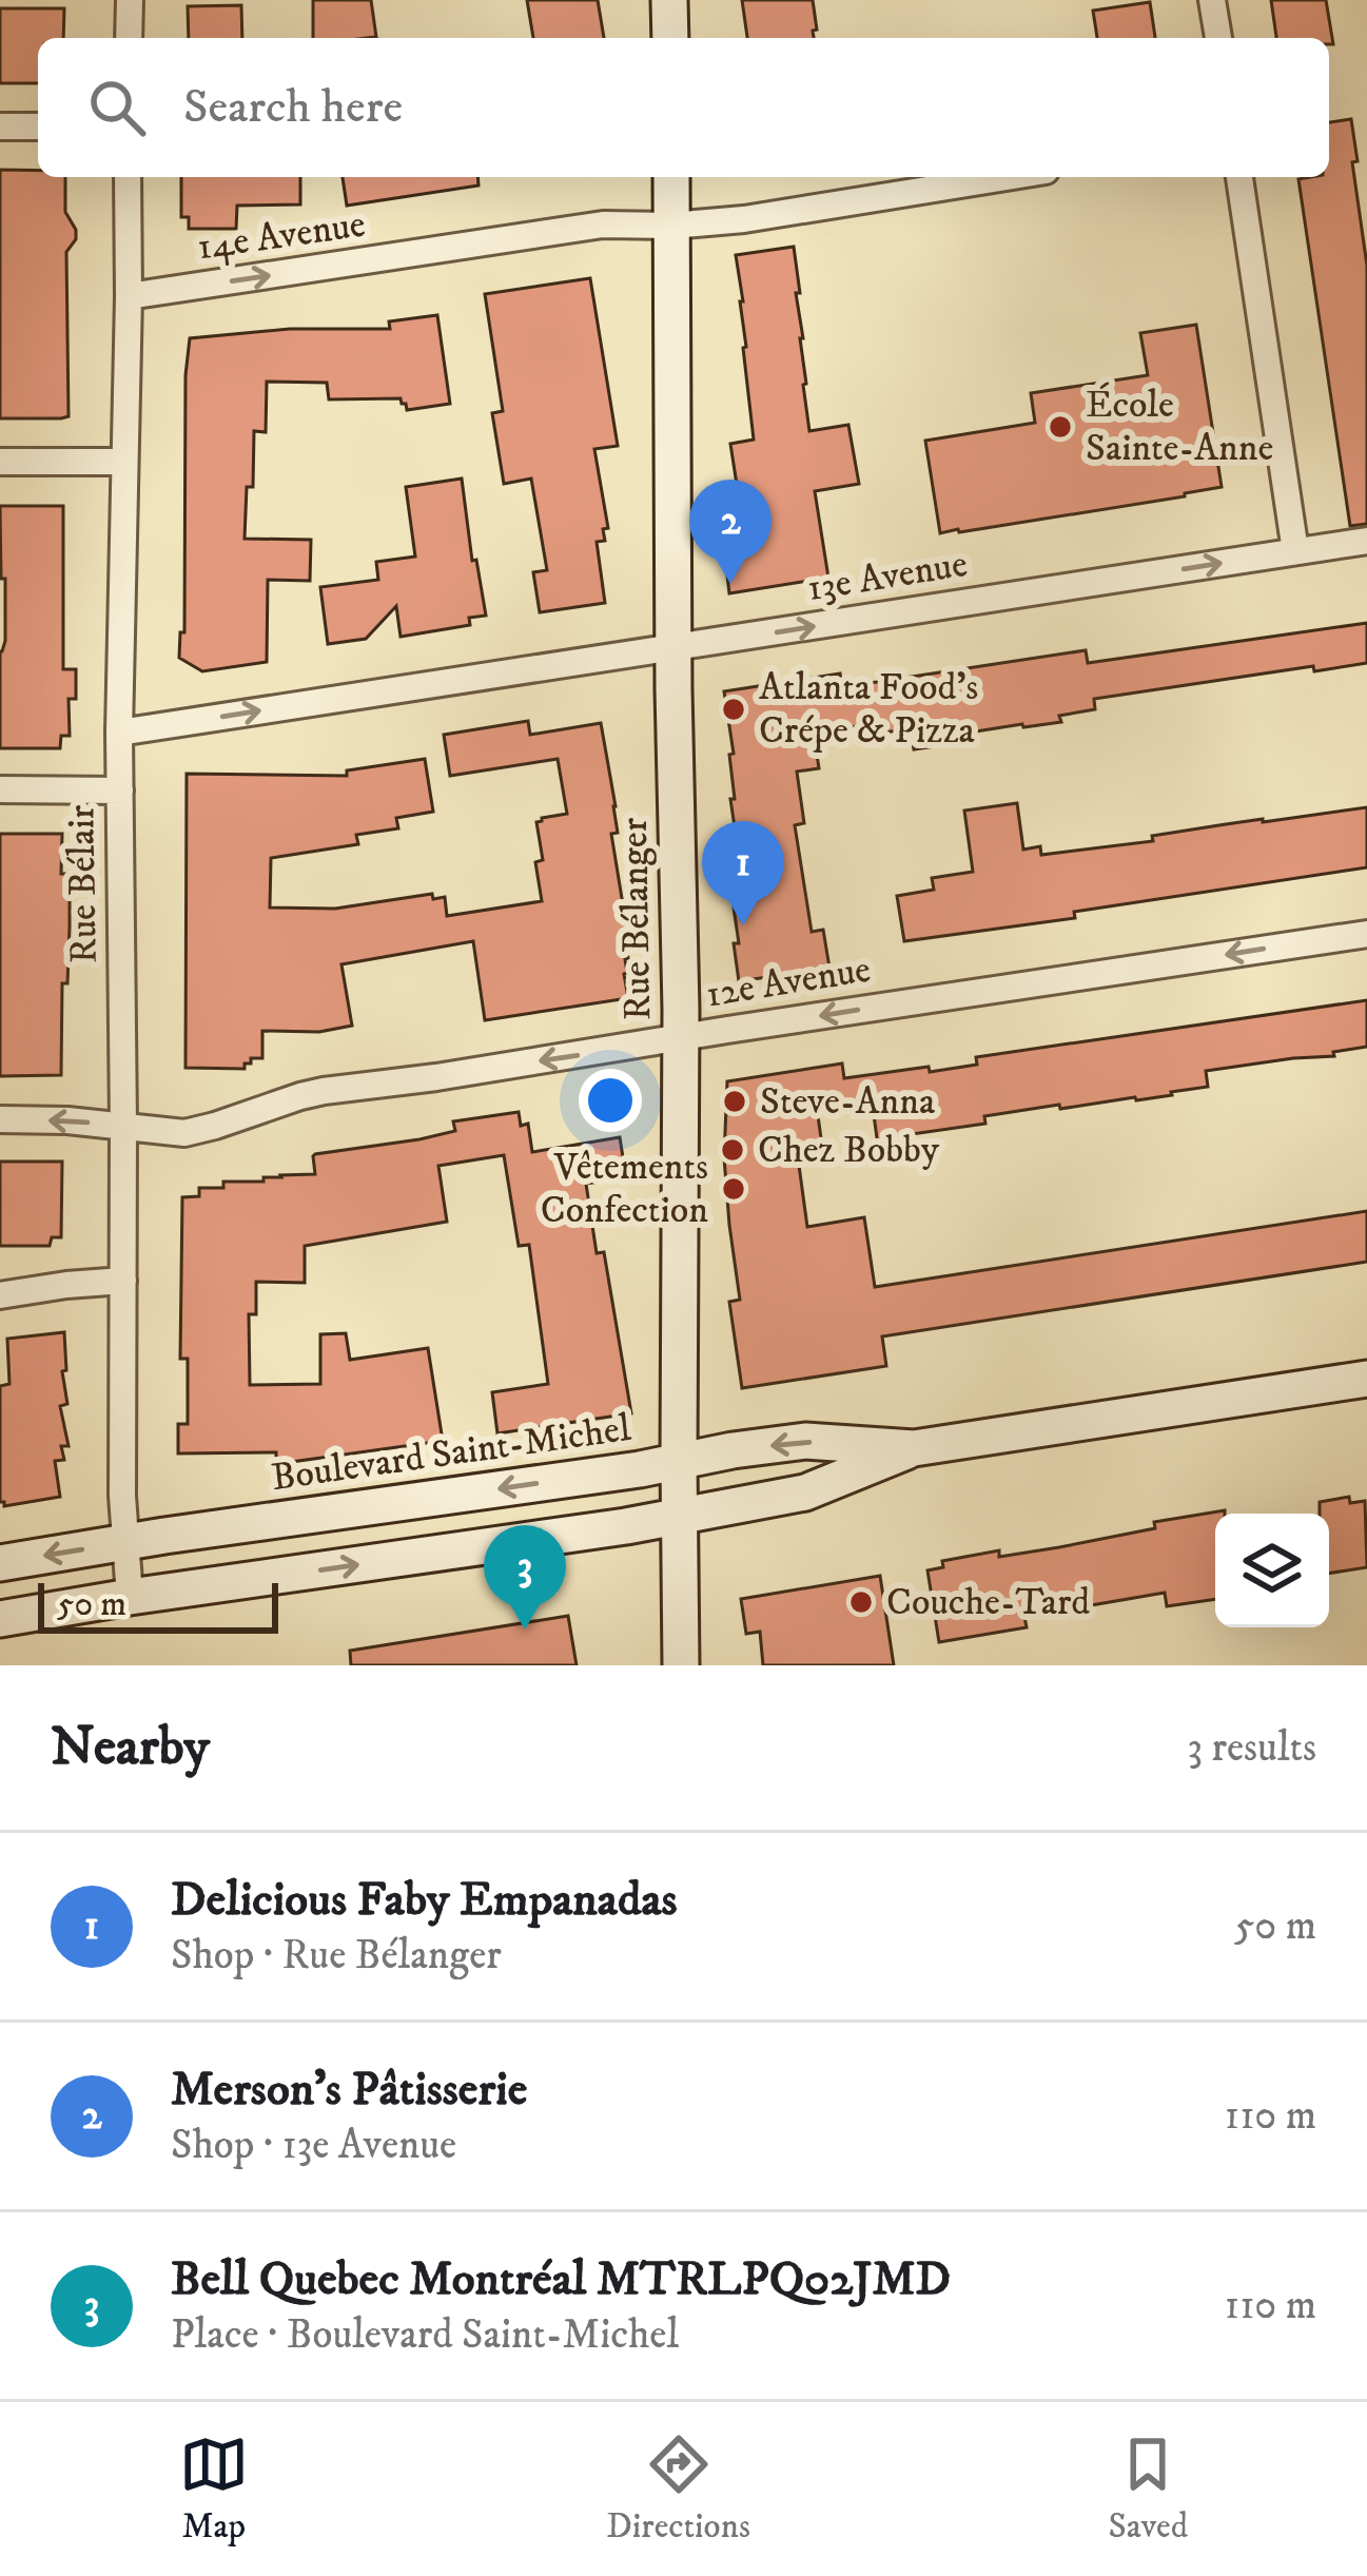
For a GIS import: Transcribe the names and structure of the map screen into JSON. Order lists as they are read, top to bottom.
{
  "streets": {
    "main road": ["Rue Bélanger", "Boulevard Saint-Michel"],
    "street": [
      "14e Avenue",
      "13e Avenue",
      "Rue Bélair",
      "12e Avenue"
    ]
  },
  "crossings": [
    ["14e Avenue", "Rue Bélair"],
    ["14e Avenue", "Rue Bélanger"],
    ["13e Avenue", "Rue Bélair"],
    ["13e Avenue", "Rue Bélanger"],
    ["Rue Bélair", "12e Avenue"],
    ["Rue Bélair", "Boulevard Saint-Michel"],
    ["Rue Bélanger", "12e Avenue"],
    ["Rue Bélanger", "Boulevard Saint-Michel"]
  ],
  "one_way": ["14e Avenue", "13e Avenue", "12e Avenue"],
  "places": [
    "École Sainte-Anne",
    "Atlanta Food's Crépe & Pizza",
    "Steve-Anna",
    "Chez Bobby",
    "Vêtements Confection",
    "Couche-Tard"
  ],
  "scale_bar": "50 m",
  "page": {
    "search": "Search here",
    "pins": ["2", "1", "3"],
    "scale": "50 m",
    "heading": ["Nearby", "3 results"],
    "list": [
      {
        "mark": "1",
        "name": "Delicious Faby Empanadas",
        "note": "Shop · Rue Bélanger",
        "value": "50 m"
      },
      {
        "mark": "2",
        "name": "Merson's Pâtisserie",
        "note": "Shop · 13e Avenue",
        "value": "110 m"
      },
      {
        "mark": "3",
        "name": "Bell Quebec Montréal MTRLPQ02JMD",
        "note": "Place · Boulevard Saint-Michel",
        "value": "110 m"
      }
    ],
    "nav": ["Map", "Directions", "Saved"]
  }
}
